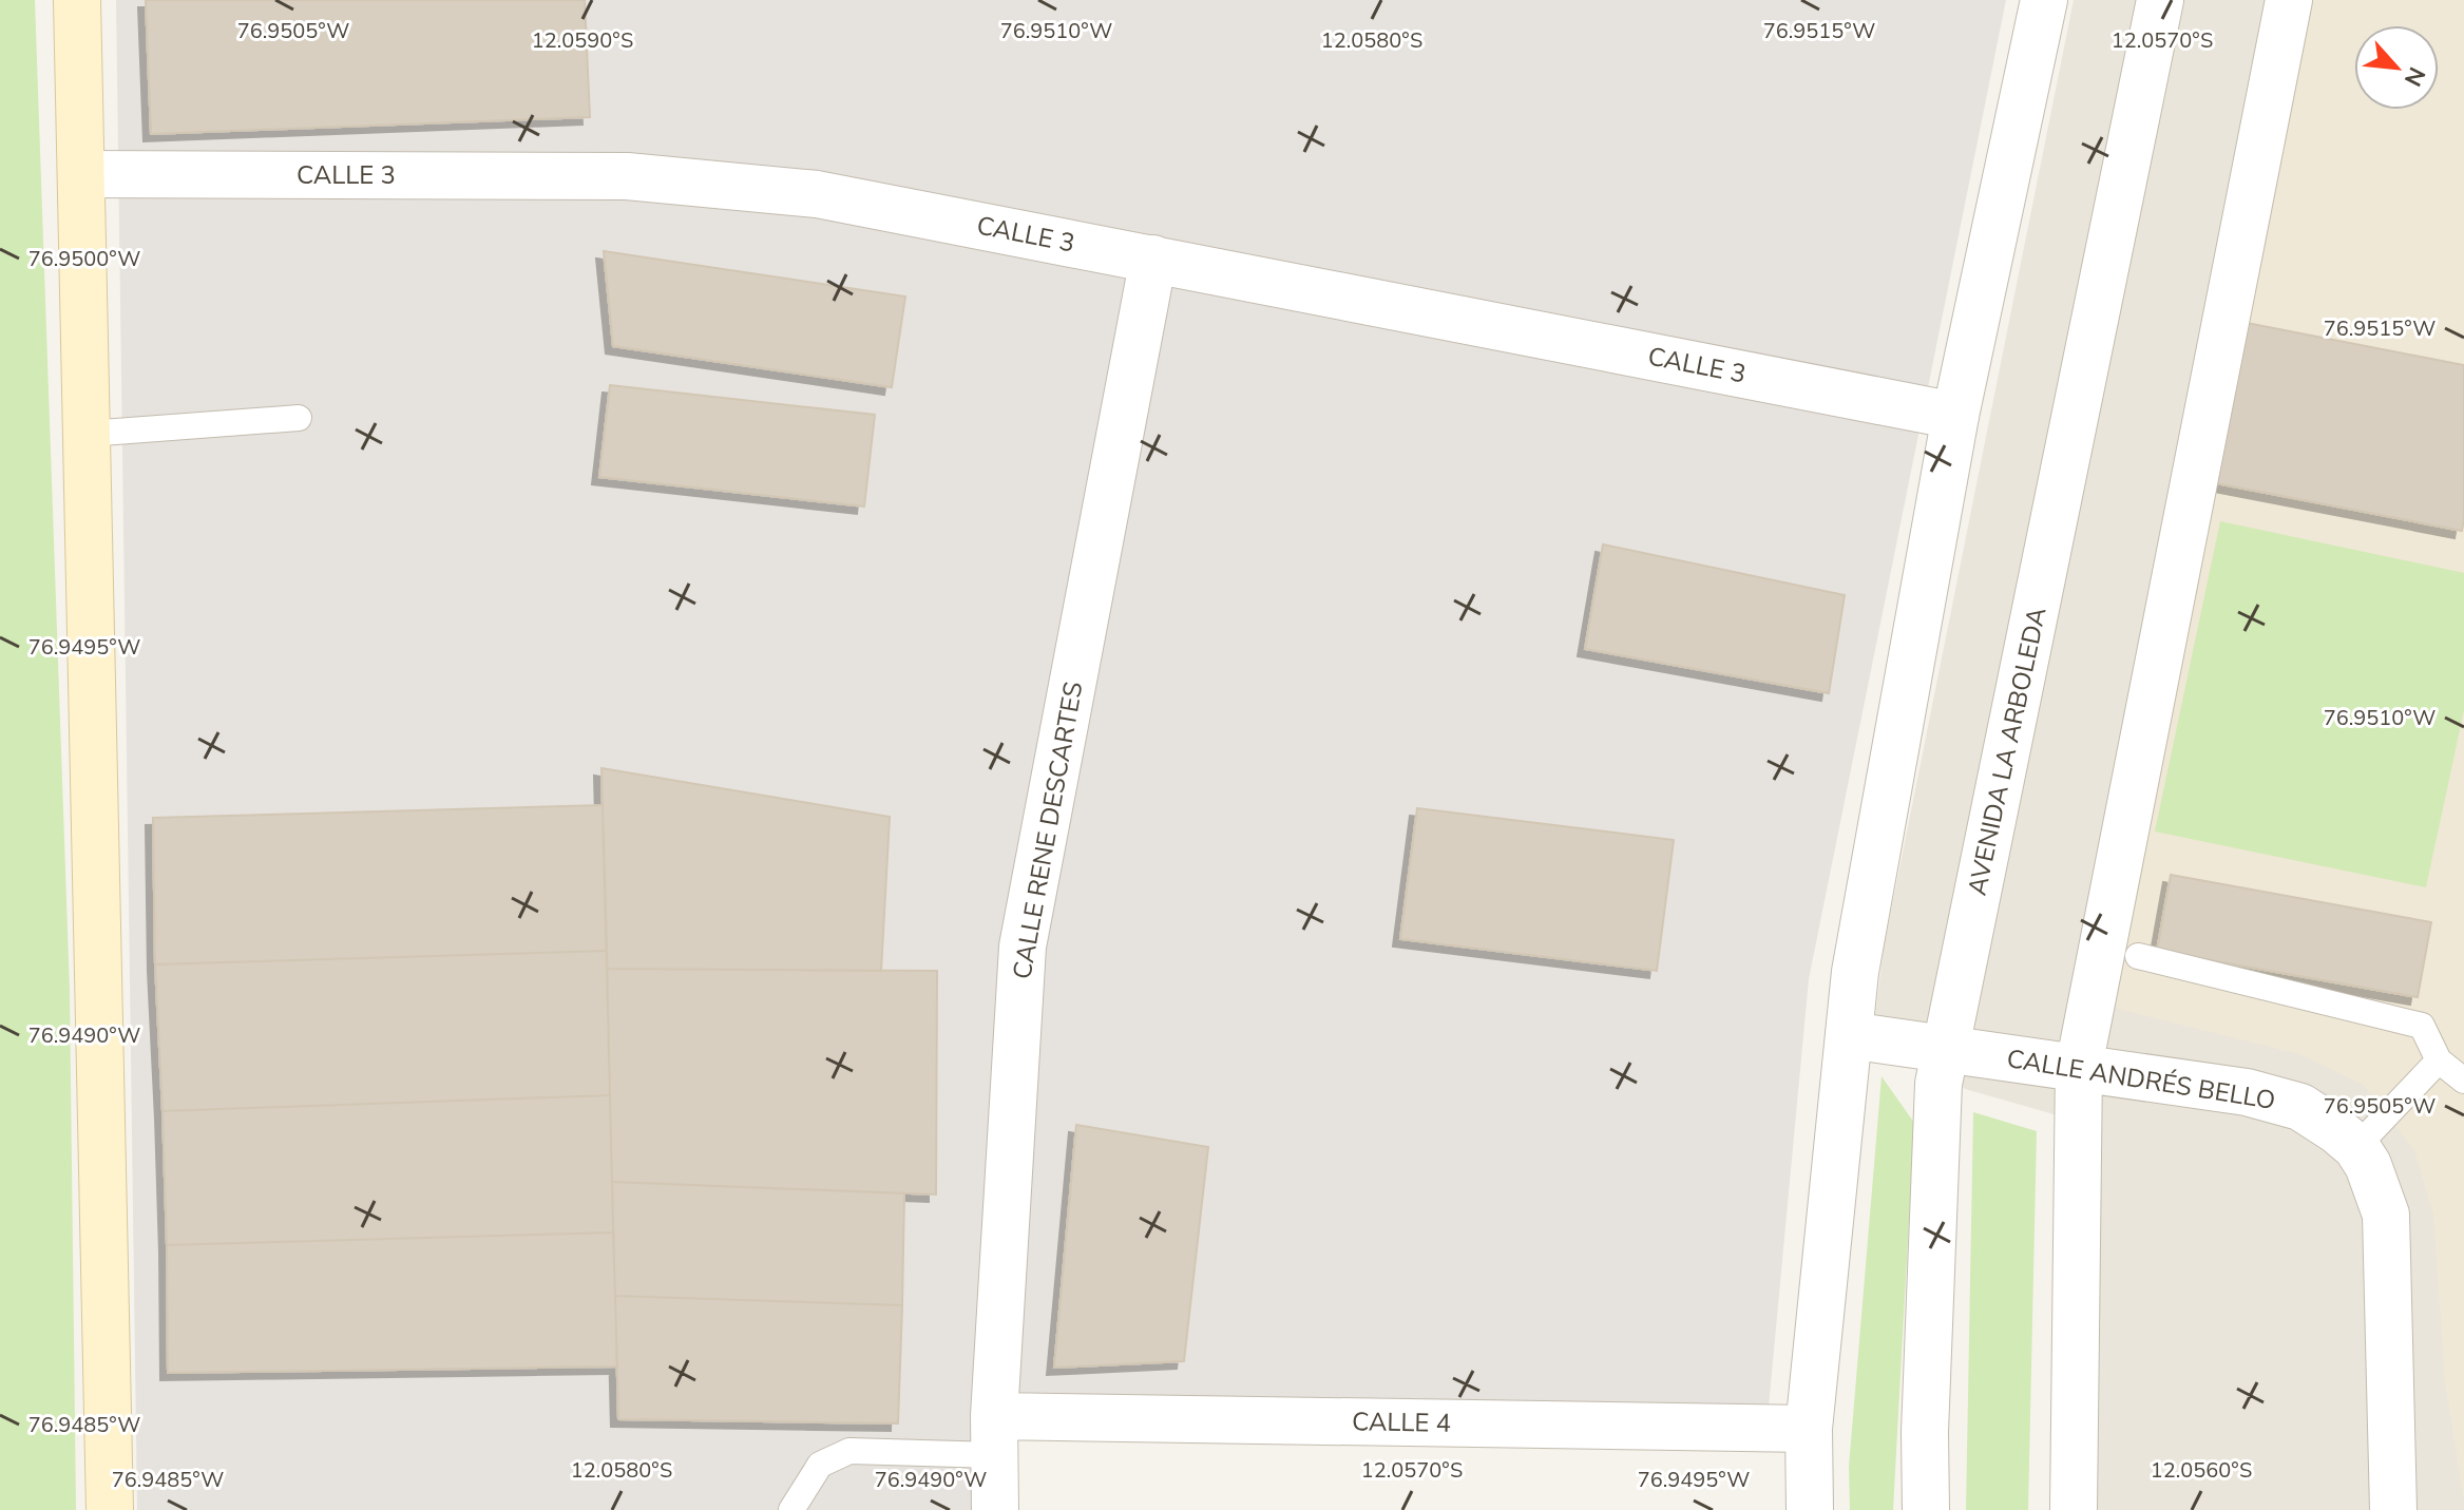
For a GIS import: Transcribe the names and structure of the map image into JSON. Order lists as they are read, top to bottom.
{
  "streets": {
    "street": [
      "CALLE 3",
      "AVENIDA LA ARBOLEDA",
      "CALLE RENE DESCARTES",
      "CALLE ANDRÉS BELLO",
      "CALLE 4"
    ]
  },
  "crossings": [
    ["CALLE 3", "CALLE RENE DESCARTES"],
    ["AVENIDA LA ARBOLEDA", "CALLE ANDRÉS BELLO"],
    ["CALLE RENE DESCARTES", "CALLE 4"]
  ],
  "north": "bottom right",
  "coordinates": [
    "76.9505°W",
    "76.9510°W",
    "76.9515°W",
    "12.0590°S",
    "12.0580°S",
    "12.0570°S",
    "76.9500°W",
    "76.9495°W",
    "76.9490°W",
    "76.9485°W",
    "12.0560°S"
  ]
}
